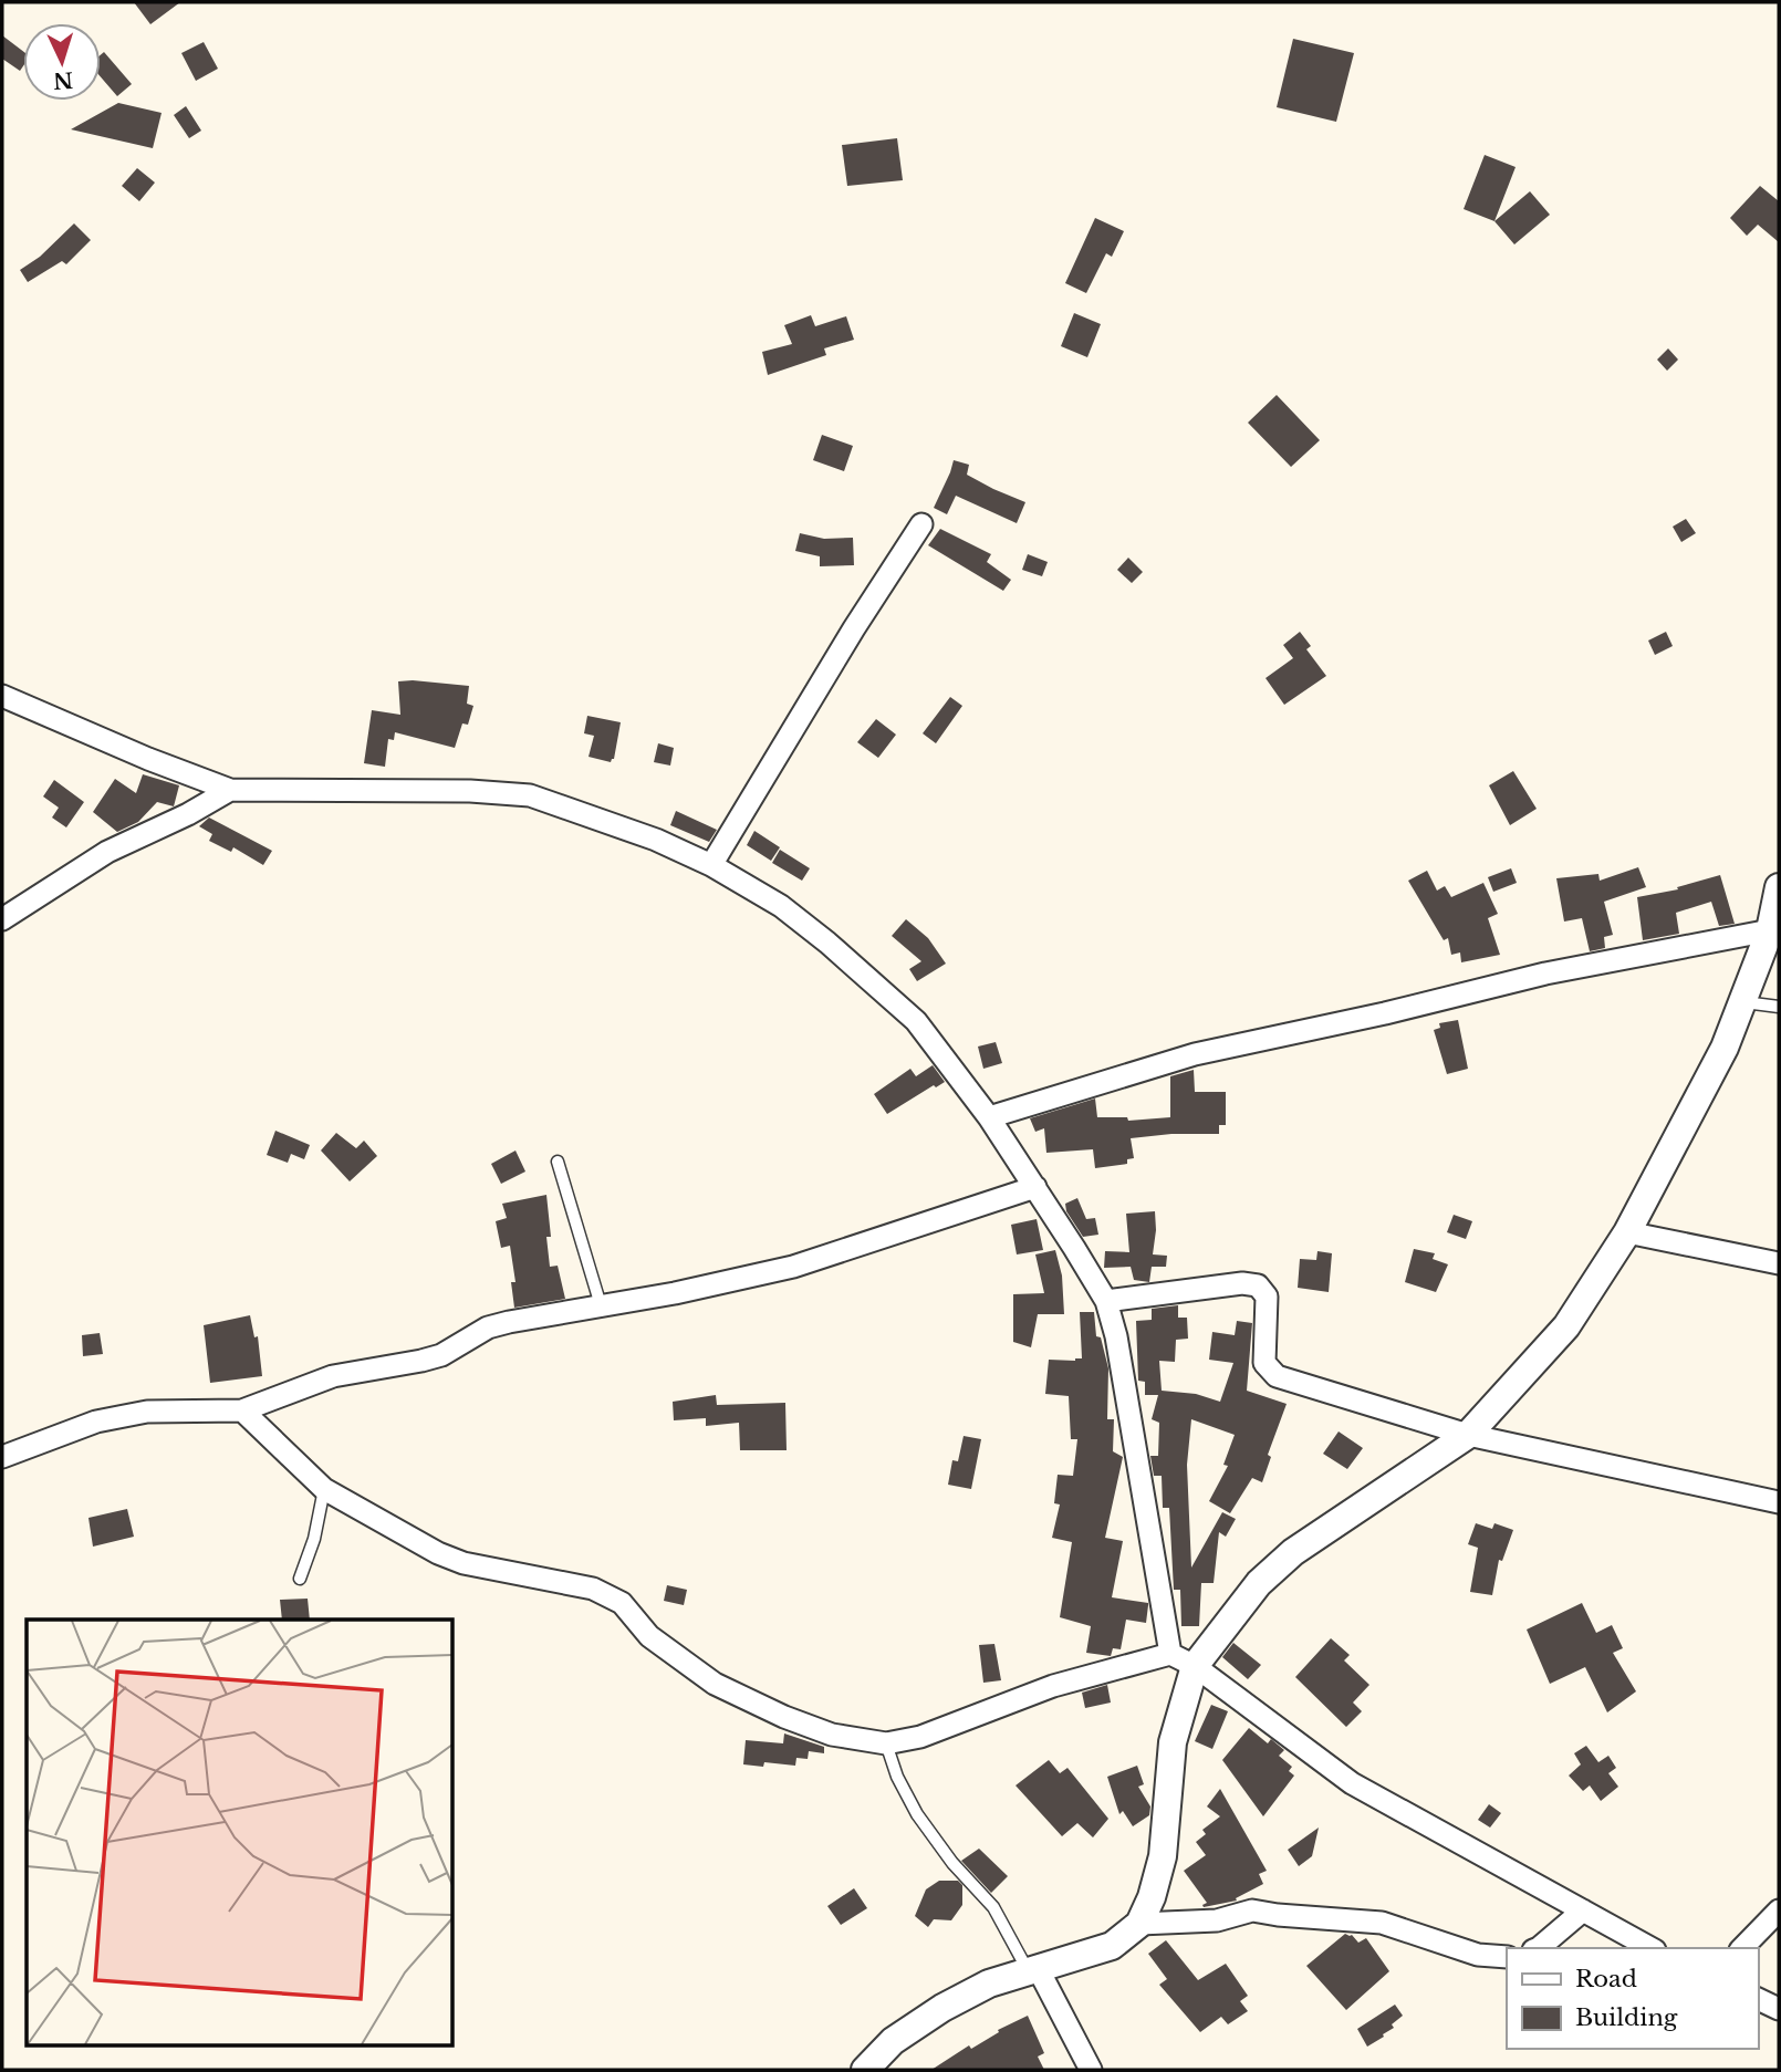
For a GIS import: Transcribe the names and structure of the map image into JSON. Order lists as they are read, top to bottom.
{
  "legend": ["Road", "Building"],
  "north": "bottom"
}
